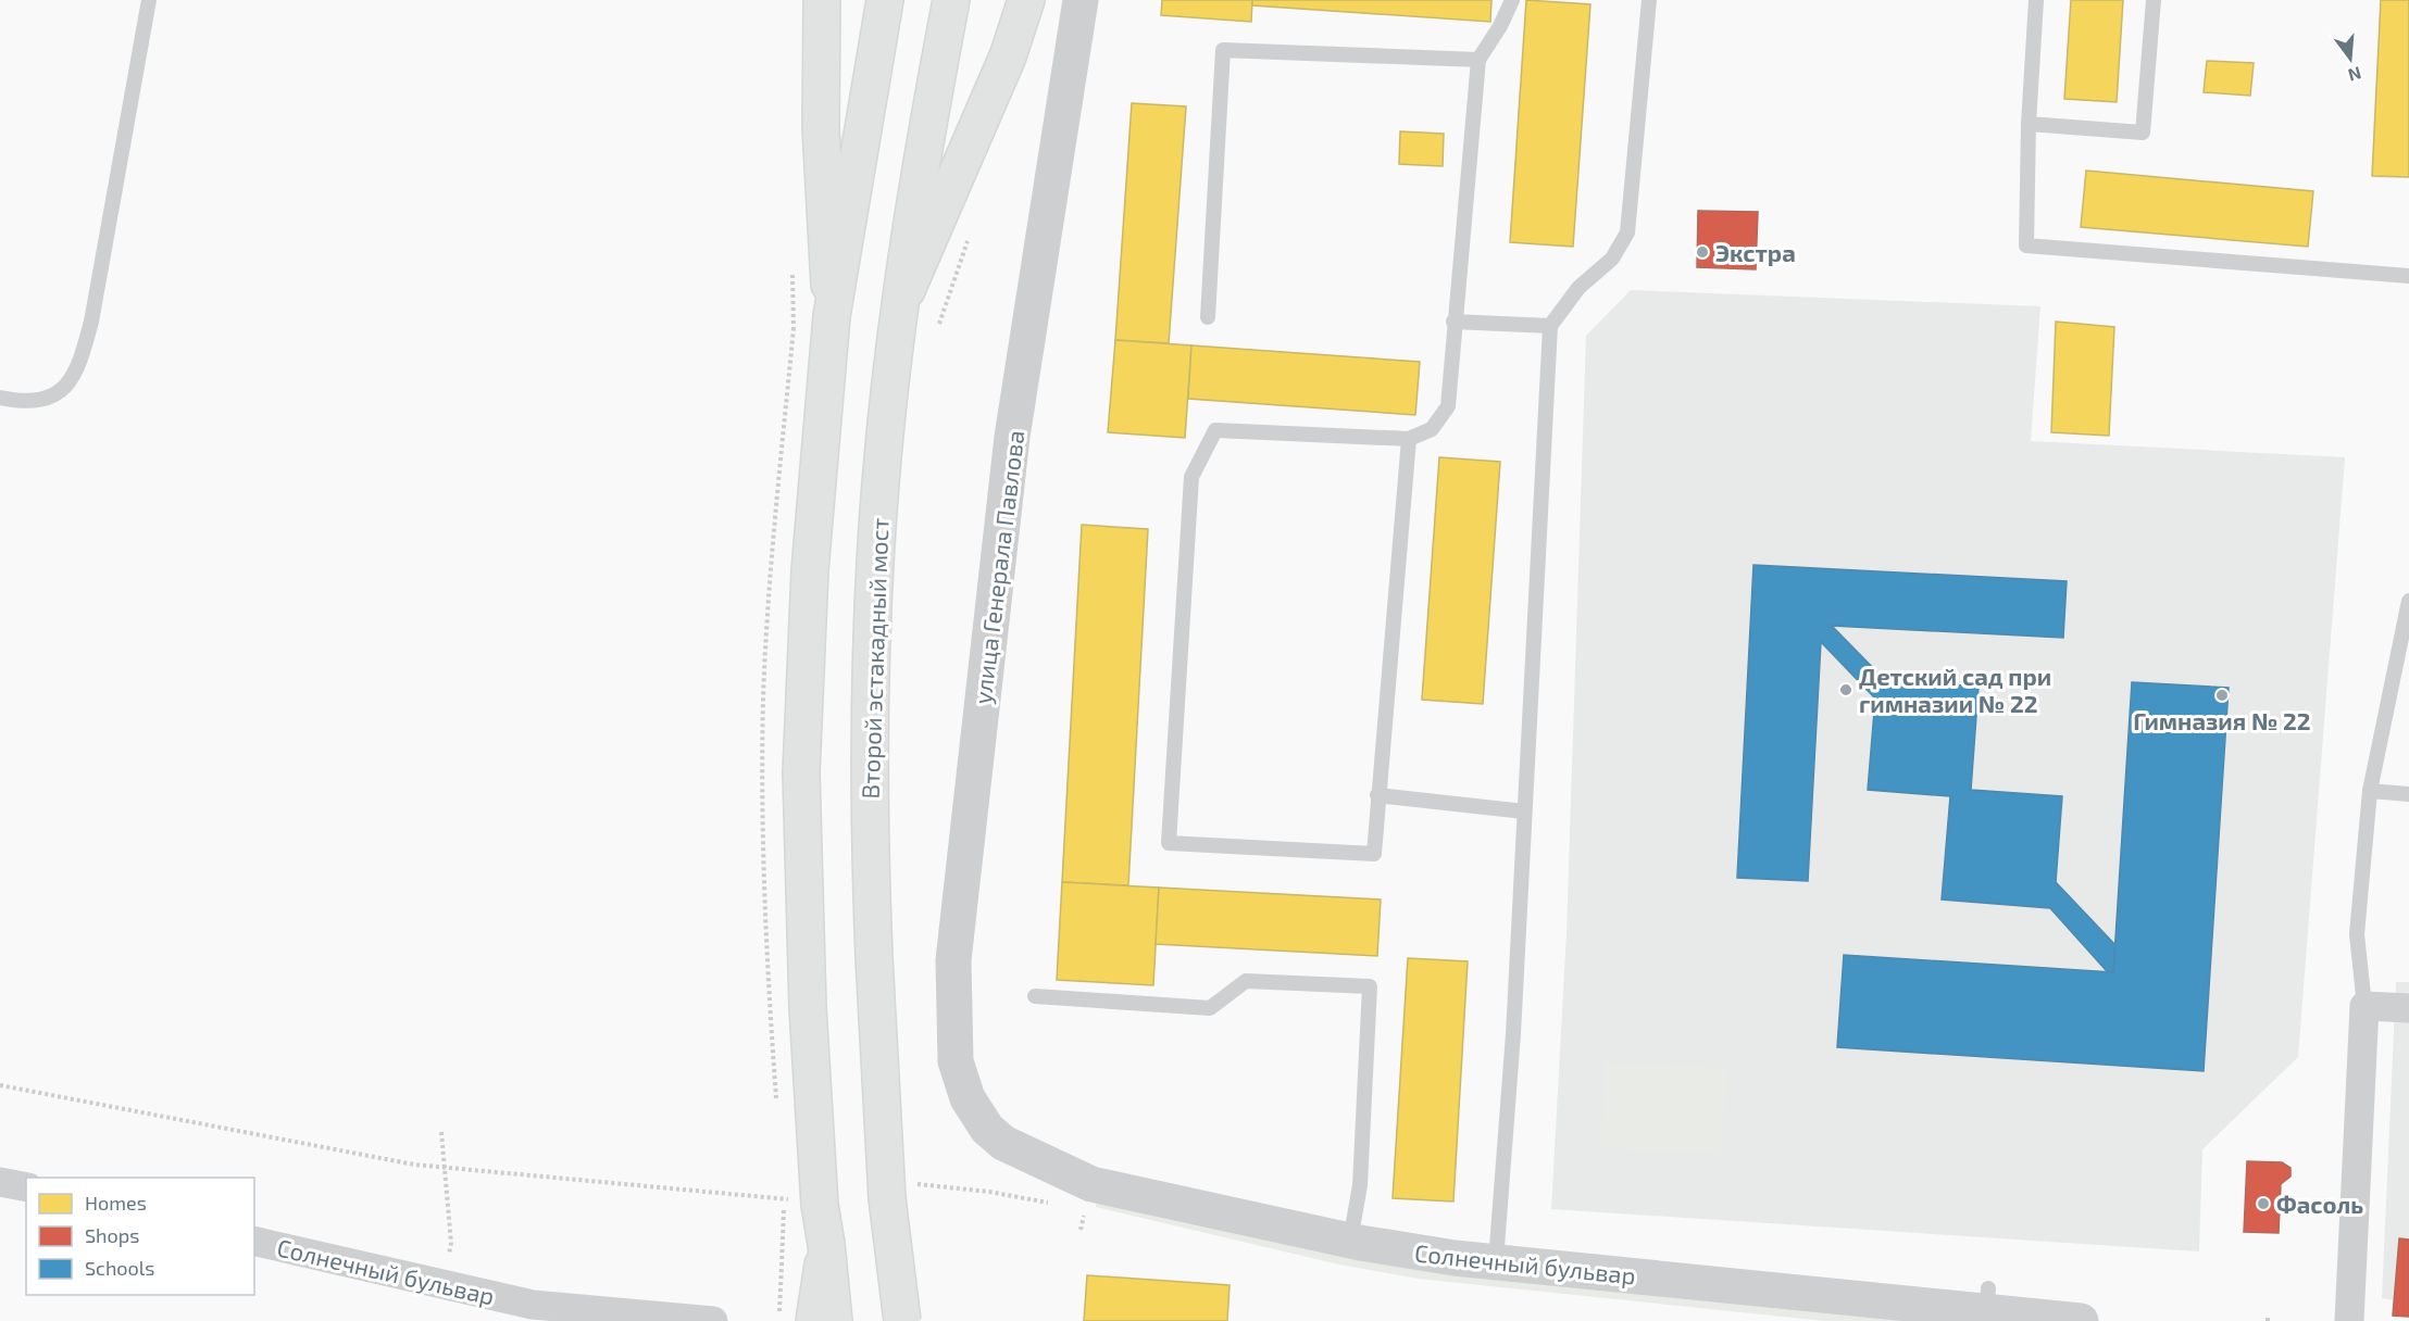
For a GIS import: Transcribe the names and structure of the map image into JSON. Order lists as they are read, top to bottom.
{
  "streets": {
    "main road": ["Второй эстакадный мост"],
    "street": ["улица Генерала Павлова", "Солнечный бульвар"]
  },
  "crossings": [
    ["улица Генерала Павлова", "Солнечный бульвар"]
  ],
  "places": [
    "Экстра",
    "Детский сад при гимназии № 22",
    "Гимназия № 22",
    "Фасоль"
  ],
  "legend": ["Homes", "Shops", "Schools"],
  "north": "bottom"
}
